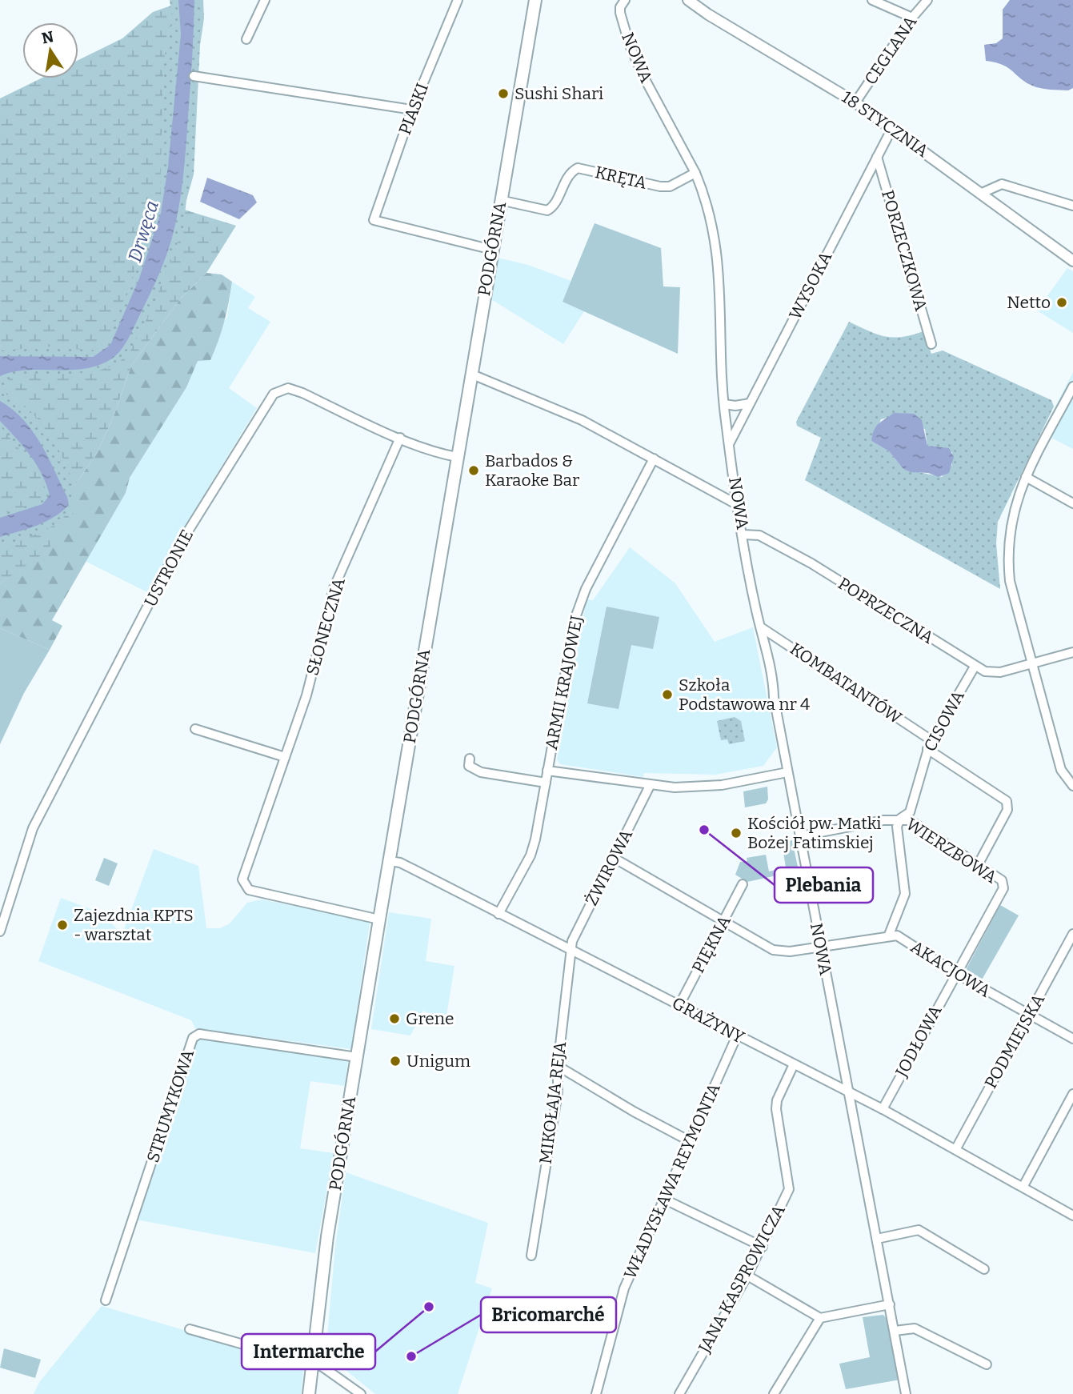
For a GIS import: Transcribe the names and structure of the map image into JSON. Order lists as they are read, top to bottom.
{
  "streets": {
    "main road": ["PODGÓRNA"],
    "street": [
      "CEGLANA",
      "NOWA",
      "PIASKI",
      "18 STYCZNIA",
      "KRĘTA",
      "PORZECZKOWA",
      "WYSOKA",
      "USTRONIE",
      "POPRZECZNA",
      "SŁONECZNA",
      "ARMII KRAJOWEJ",
      "KOMBATANTÓW",
      "CISOWA",
      "WIERZBOWA",
      "ŻWIROWA",
      "PIĘKNA",
      "AKACJOWA",
      "GRAŻYNY",
      "JODŁOWA",
      "PODMIEJSKA",
      "MIKOŁAJA REJA",
      "STRUMYKOWA",
      "WŁADYSŁAWA REYMONTA",
      "JANA KASPROWICZA"
    ]
  },
  "crossings": [
    ["CEGLANA", "18 STYCZNIA"],
    ["NOWA", "KRĘTA"],
    ["NOWA", "WYSOKA"],
    ["NOWA", "POPRZECZNA"],
    ["NOWA", "KOMBATANTÓW"],
    ["NOWA", "WIERZBOWA"],
    ["NOWA", "AKACJOWA"],
    ["NOWA", "GRAŻYNY"],
    ["PIASKI", "PODGÓRNA"],
    ["18 STYCZNIA", "WYSOKA"],
    ["KRĘTA", "PODGÓRNA"],
    ["PODGÓRNA", "USTRONIE"],
    ["PODGÓRNA", "SŁONECZNA"],
    ["PODGÓRNA", "GRAŻYNY"],
    ["PODGÓRNA", "STRUMYKOWA"],
    ["PORZECZKOWA", "WYSOKA"],
    ["USTRONIE", "SŁONECZNA"],
    ["POPRZECZNA", "CISOWA"],
    ["ARMII KRAJOWEJ", "GRAŻYNY"],
    ["KOMBATANTÓW", "CISOWA"],
    ["KOMBATANTÓW", "WIERZBOWA"],
    ["CISOWA", "WIERZBOWA"],
    ["WIERZBOWA", "AKACJOWA"],
    ["WIERZBOWA", "JODŁOWA"],
    ["ŻWIROWA", "AKACJOWA"],
    ["ŻWIROWA", "GRAŻYNY"],
    ["ŻWIROWA", "MIKOŁAJA REJA"],
    ["PIĘKNA", "AKACJOWA"],
    ["PIĘKNA", "GRAŻYNY"],
    ["AKACJOWA", "JODŁOWA"],
    ["AKACJOWA", "PODMIEJSKA"],
    ["GRAŻYNY", "JODŁOWA"],
    ["GRAŻYNY", "PODMIEJSKA"],
    ["GRAŻYNY", "MIKOŁAJA REJA"],
    ["GRAŻYNY", "WŁADYSŁAWA REYMONTA"],
    ["GRAŻYNY", "JANA KASPROWICZA"]
  ],
  "water": ["Drwęca"],
  "places": [
    "Sushi Shari",
    "Netto",
    "Barbados & Karaoke Bar",
    "Szkoła Podstawowa nr 4",
    "Plebania",
    "Kościół pw. Matki Bożej Fatimskiej",
    "Zajezdnia KPTS - warsztat",
    "Grene",
    "Unigum",
    "Intermarche",
    "Bricomarché"
  ],
  "north": "top"
}
